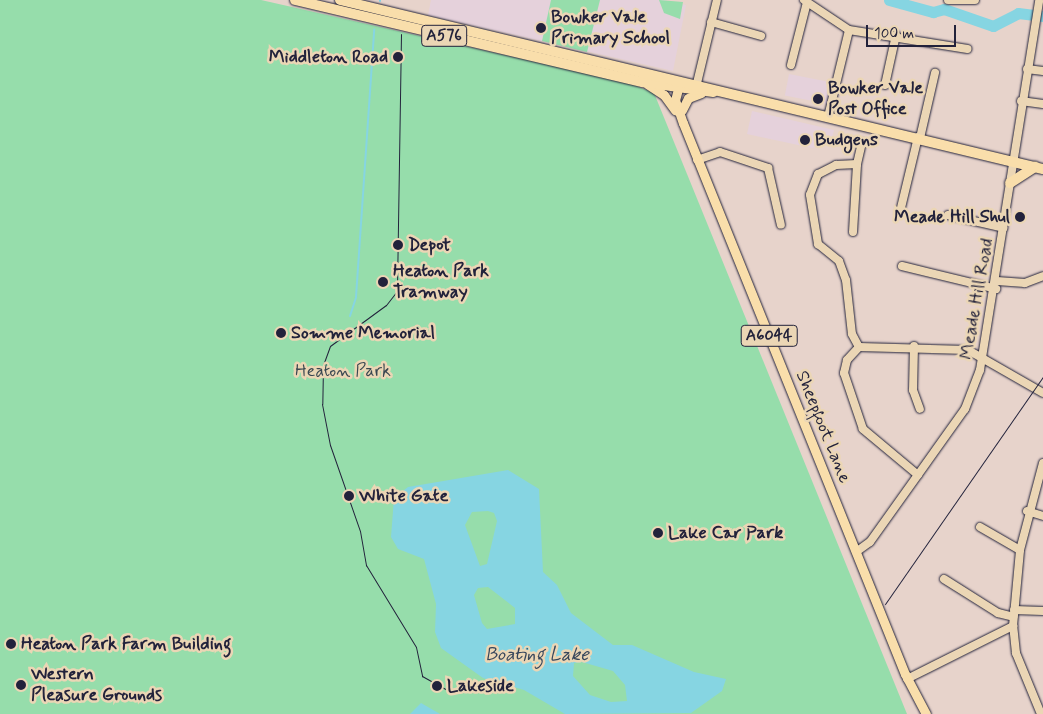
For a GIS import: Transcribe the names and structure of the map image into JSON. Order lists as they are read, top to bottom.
{
  "streets": {
    "highway": ["A576"],
    "main road": ["A6044", "Sheepfoot Lane"],
    "street": ["Meade Hill Road"]
  },
  "crossings": [
    ["A576", "Meade Hill Road"],
    ["A576", "Sheepfoot Lane"],
    ["Meade Hill Road", "Sheepfoot Lane"]
  ],
  "water": ["Boating Lake"],
  "parks": ["Heaton Park"],
  "places": [
    "Bowker Vale Primary School",
    "Middleton Road",
    "Bowker Vale Post Office",
    "Budgens",
    "Meade Hill Shul",
    "Depot",
    "Heaton Park Tramway",
    "Somme Memorial",
    "White Gate",
    "Lake Car Park",
    "Heaton Park Farm Building",
    "Western Pleasure Grounds",
    "Lakeside"
  ],
  "scale_bar": "100 m"
}
